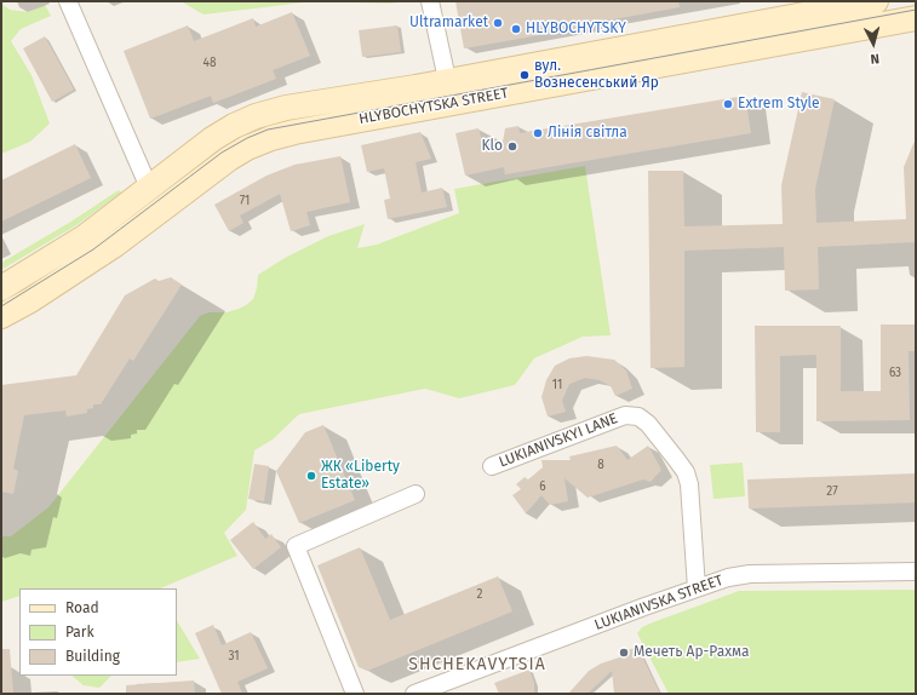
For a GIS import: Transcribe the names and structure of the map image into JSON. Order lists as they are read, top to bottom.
{
  "streets": {
    "main road": ["HLYBOCHYTSKA STREET"],
    "street": ["LUKIANIVSKYI LANE", "LUKIANIVSKA STREET"]
  },
  "crossings": [
    ["LUKIANIVSKYI LANE", "LUKIANIVSKA STREET"]
  ],
  "districts": ["SHCHEKAVYTSIA"],
  "places": [
    "Ultramarket",
    "HLYBOCHYTSKY",
    "вул. Вознесенський Яр",
    "Extrem Style",
    "Лінія світла",
    "Klo",
    "ЖК «Liberty Estate»",
    "Мечеть Ар-Рахма"
  ],
  "house_numbers": [
    "48",
    "71",
    "63",
    "11",
    "8",
    "6",
    "27",
    "2",
    "31"
  ],
  "legend": ["Road", "Park", "Building"],
  "north": "bottom"
}
